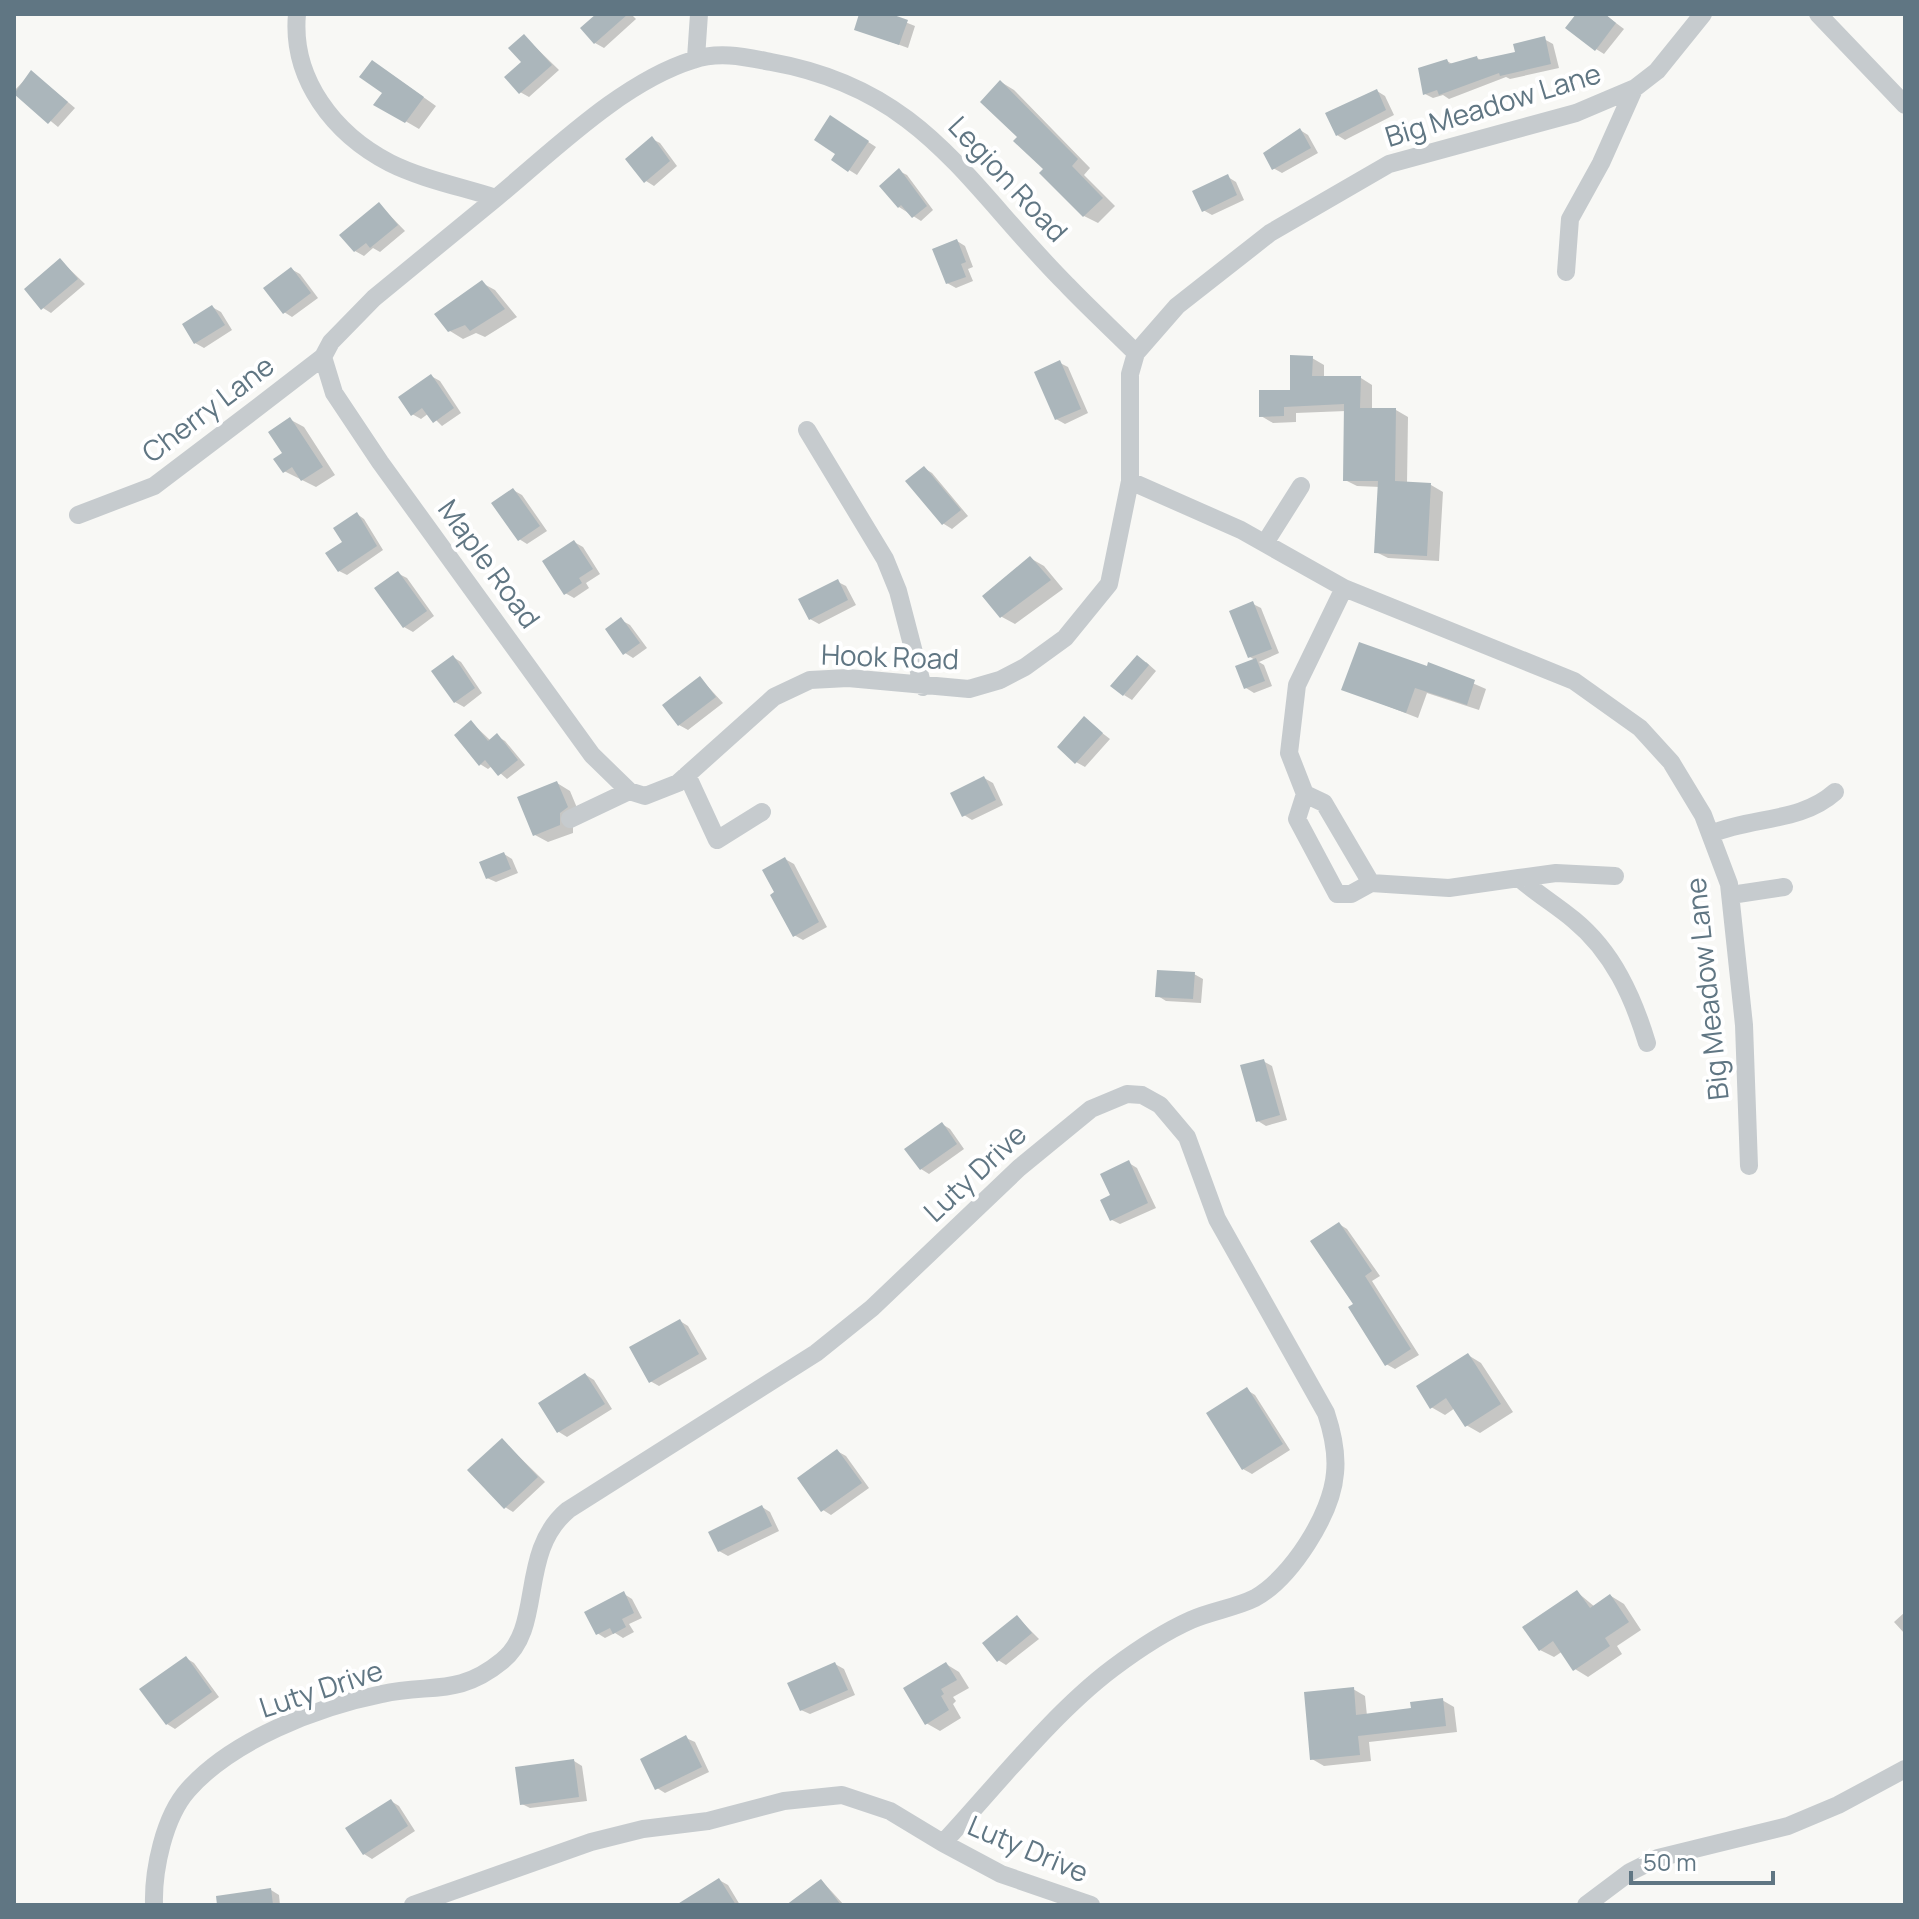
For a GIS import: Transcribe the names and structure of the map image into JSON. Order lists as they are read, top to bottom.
{
  "streets": {
    "street": [
      "Big Meadow Lane",
      "Legion Road",
      "Cherry Lane",
      "Maple Road",
      "Hook Road",
      "Luty Drive"
    ]
  },
  "crossings": [
    ["Big Meadow Lane", "Legion Road"],
    ["Big Meadow Lane", "Hook Road"],
    ["Legion Road", "Cherry Lane"],
    ["Legion Road", "Maple Road"],
    ["Cherry Lane", "Maple Road"],
    ["Maple Road", "Hook Road"]
  ],
  "scale_bar": "50 m"
}
